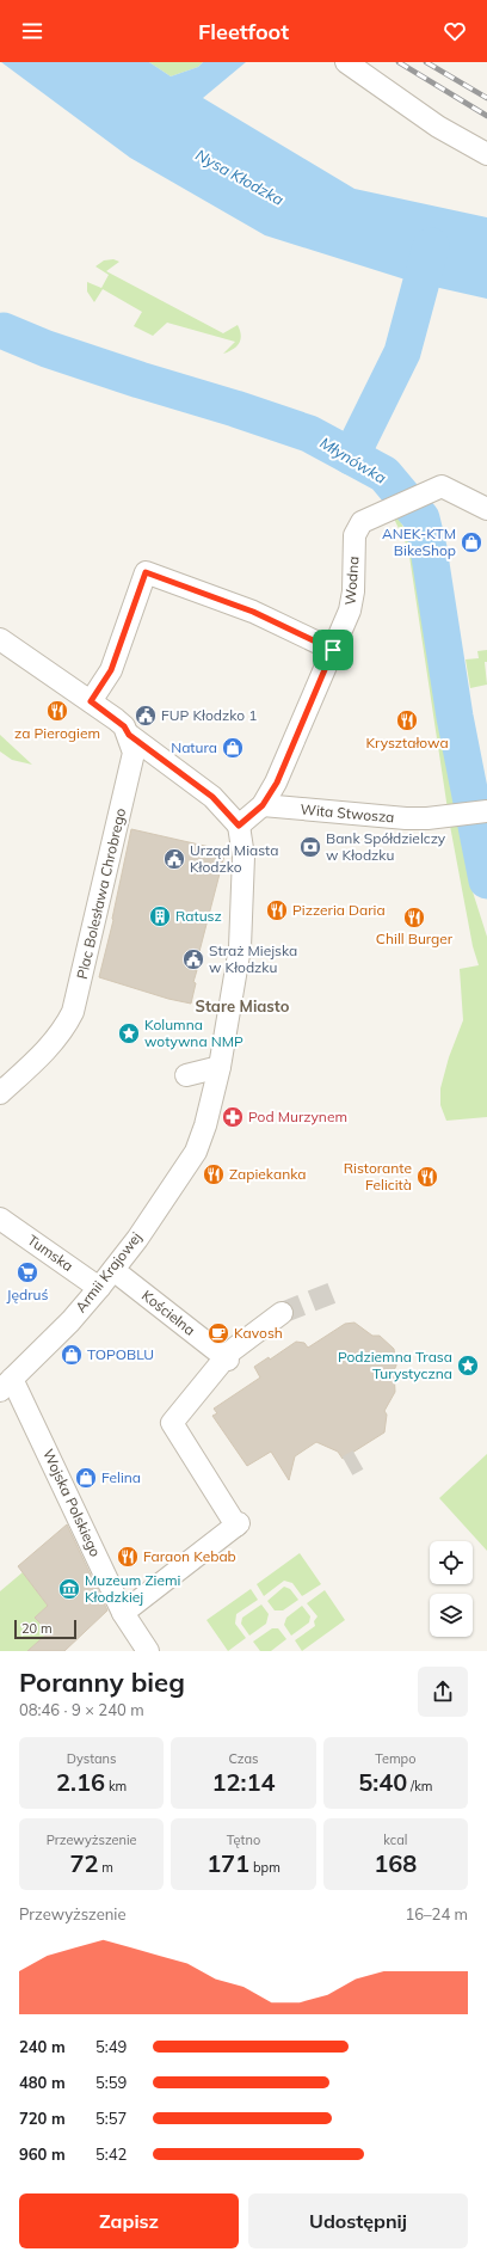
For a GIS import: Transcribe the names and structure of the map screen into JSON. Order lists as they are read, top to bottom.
{
  "streets": {
    "street": [
      "Wodna",
      "Wita Stwosza",
      "Plac Bolesława Chrobrego",
      "Tumska",
      "Armii Krajowej",
      "Kościelna",
      "Wojska Polskiego"
    ]
  },
  "crossings": [
    ["Wodna", "Wita Stwosza"],
    ["Tumska", "Armii Krajowej"],
    ["Armii Krajowej", "Kościelna"],
    ["Armii Krajowej", "Wojska Polskiego"]
  ],
  "districts": ["Stare Miasto"],
  "water": ["Nysa Kłodzka", "Młynówka"],
  "places": {
    "shop": [
      "ANEK-KTM BikeShop",
      "Natura",
      "TOPOBLU",
      "Felina"
    ],
    "restaurant": [
      "za Pierogiem",
      "Kryształowa",
      "Pizzeria Daria",
      "Chill Burger",
      "Zapiekanka",
      "Ristorante Felicità",
      "Faraon Kebab"
    ],
    "public building": ["FUP Kłodzko 1", "Urząd Miasta Kłodzko", "Straż Miejska w Kłodzku"],
    "bank": ["Bank Spółdzielczy w Kłodzku"],
    "building": ["Ratusz"],
    "place": ["Kolumna wotywna NMP", "Podziemna Trasa Turystyczna"],
    "pharmacy": ["Pod Murzynem"],
    "supermarket": ["Jędruś"],
    "cafe": ["Kavosh"],
    "museum": ["Muzeum Ziemi Kłodzkiej"]
  },
  "scale_bar": "20 m",
  "page": {
    "header": "Fleetfoot",
    "scale": "20 m",
    "heading": ["Poranny bieg", "08:46 · 9 × 240 m"],
    "stats": [
      ["Dystans", "2.16 km"],
      ["Czas", "12:14"],
      ["Tempo", "5:40 /km"],
      ["Przewyższenie", "72 m"],
      ["Tętno", "171 bpm"],
      ["kcal", "168"]
    ],
    "chart": ["Przewyższenie", "16–24 m"],
    "list": [
      {
        "name": "240 m",
        "note": "5:49"
      },
      {
        "name": "480 m",
        "note": "5:59"
      },
      {
        "name": "720 m",
        "note": "5:57"
      },
      {
        "name": "960 m",
        "note": "5:42"
      }
    ],
    "buttons": ["Zapisz", "Udostępnij"]
  }
}
